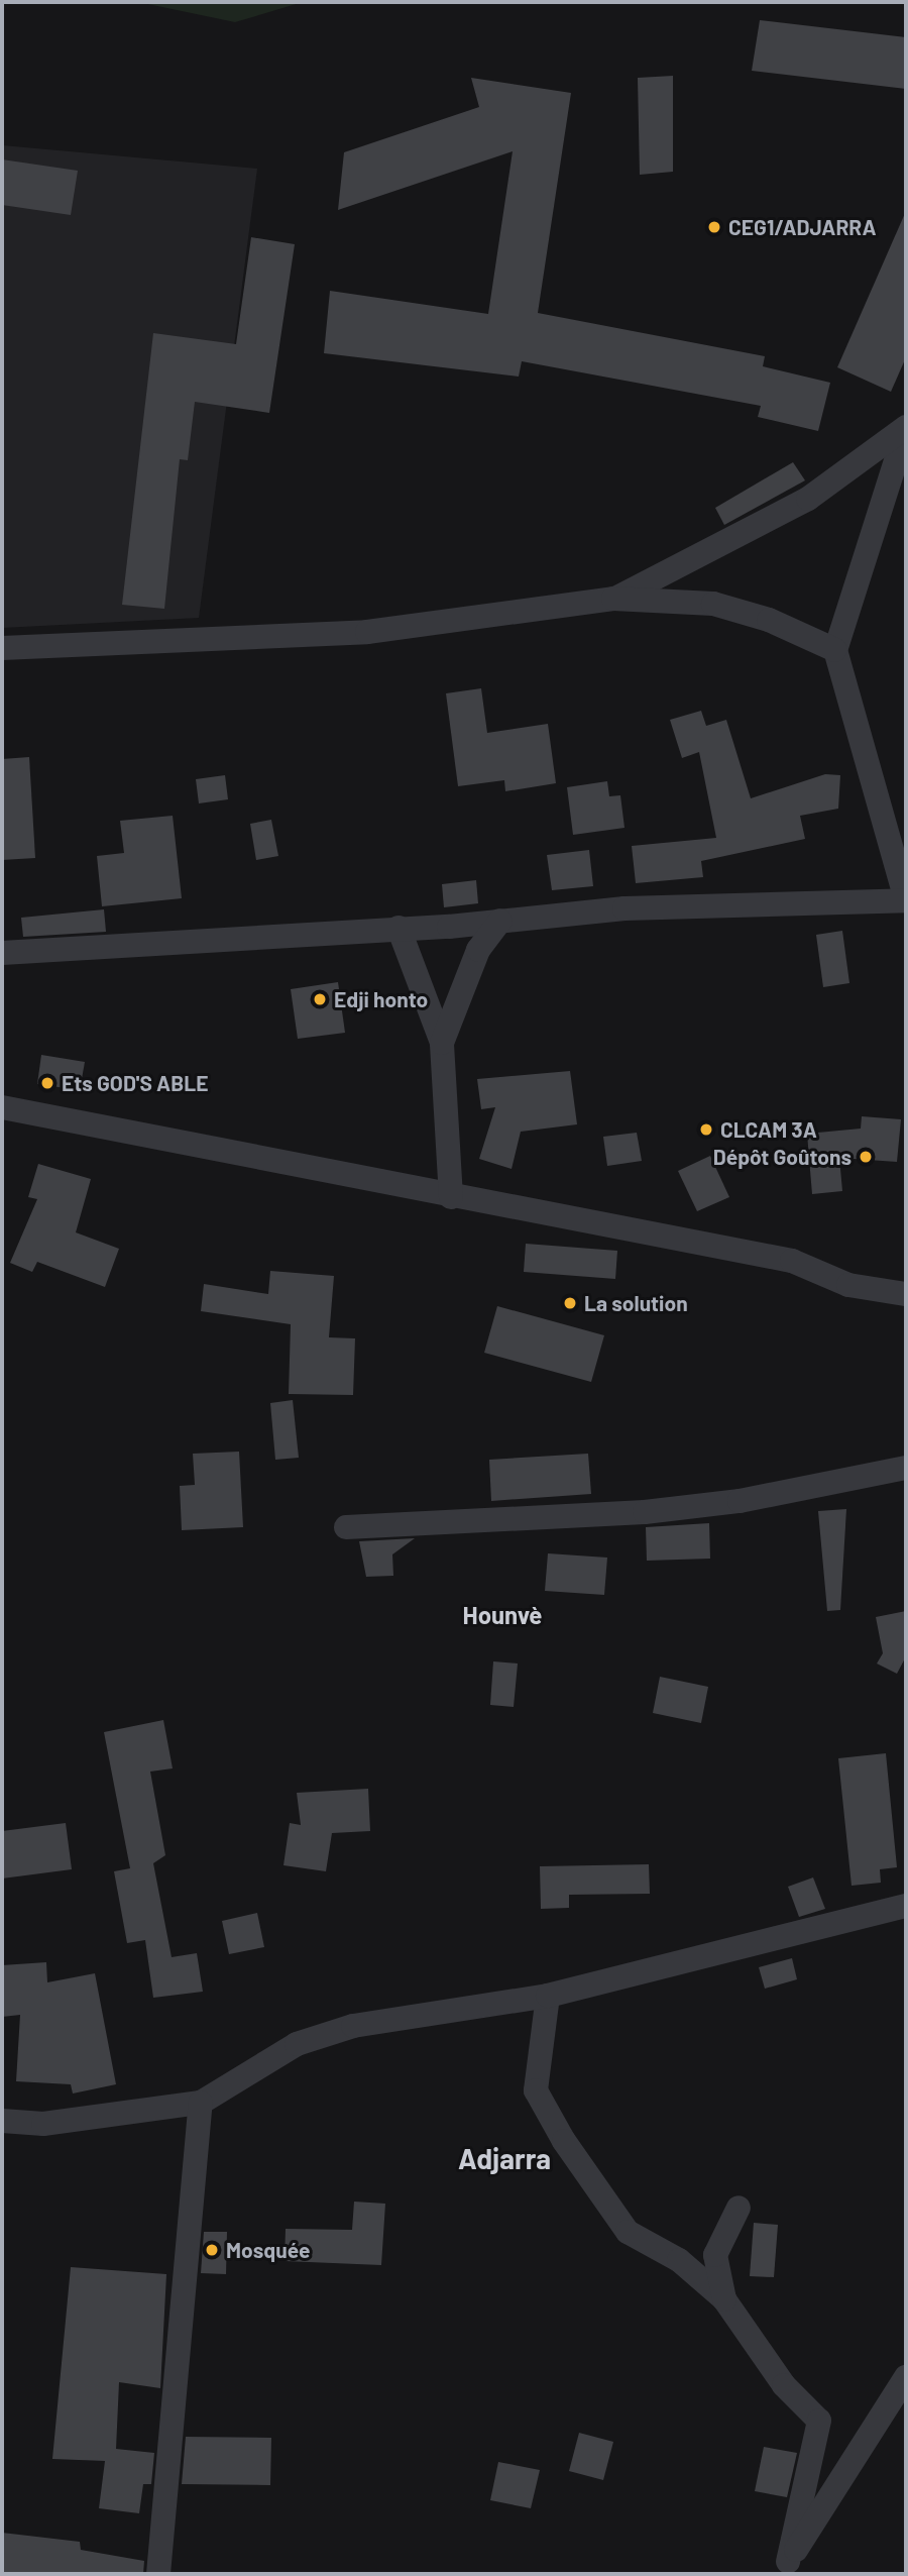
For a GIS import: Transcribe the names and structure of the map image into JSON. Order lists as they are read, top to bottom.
{
  "districts": ["Hounvè", "Adjarra"],
  "places": [
    "CEG1/ADJARRA",
    "Edji honto",
    "Ets GOD'S ABLE",
    "CLCAM 3A",
    "Dépôt Goûtons",
    "La solution",
    "Mosquée"
  ]
}
